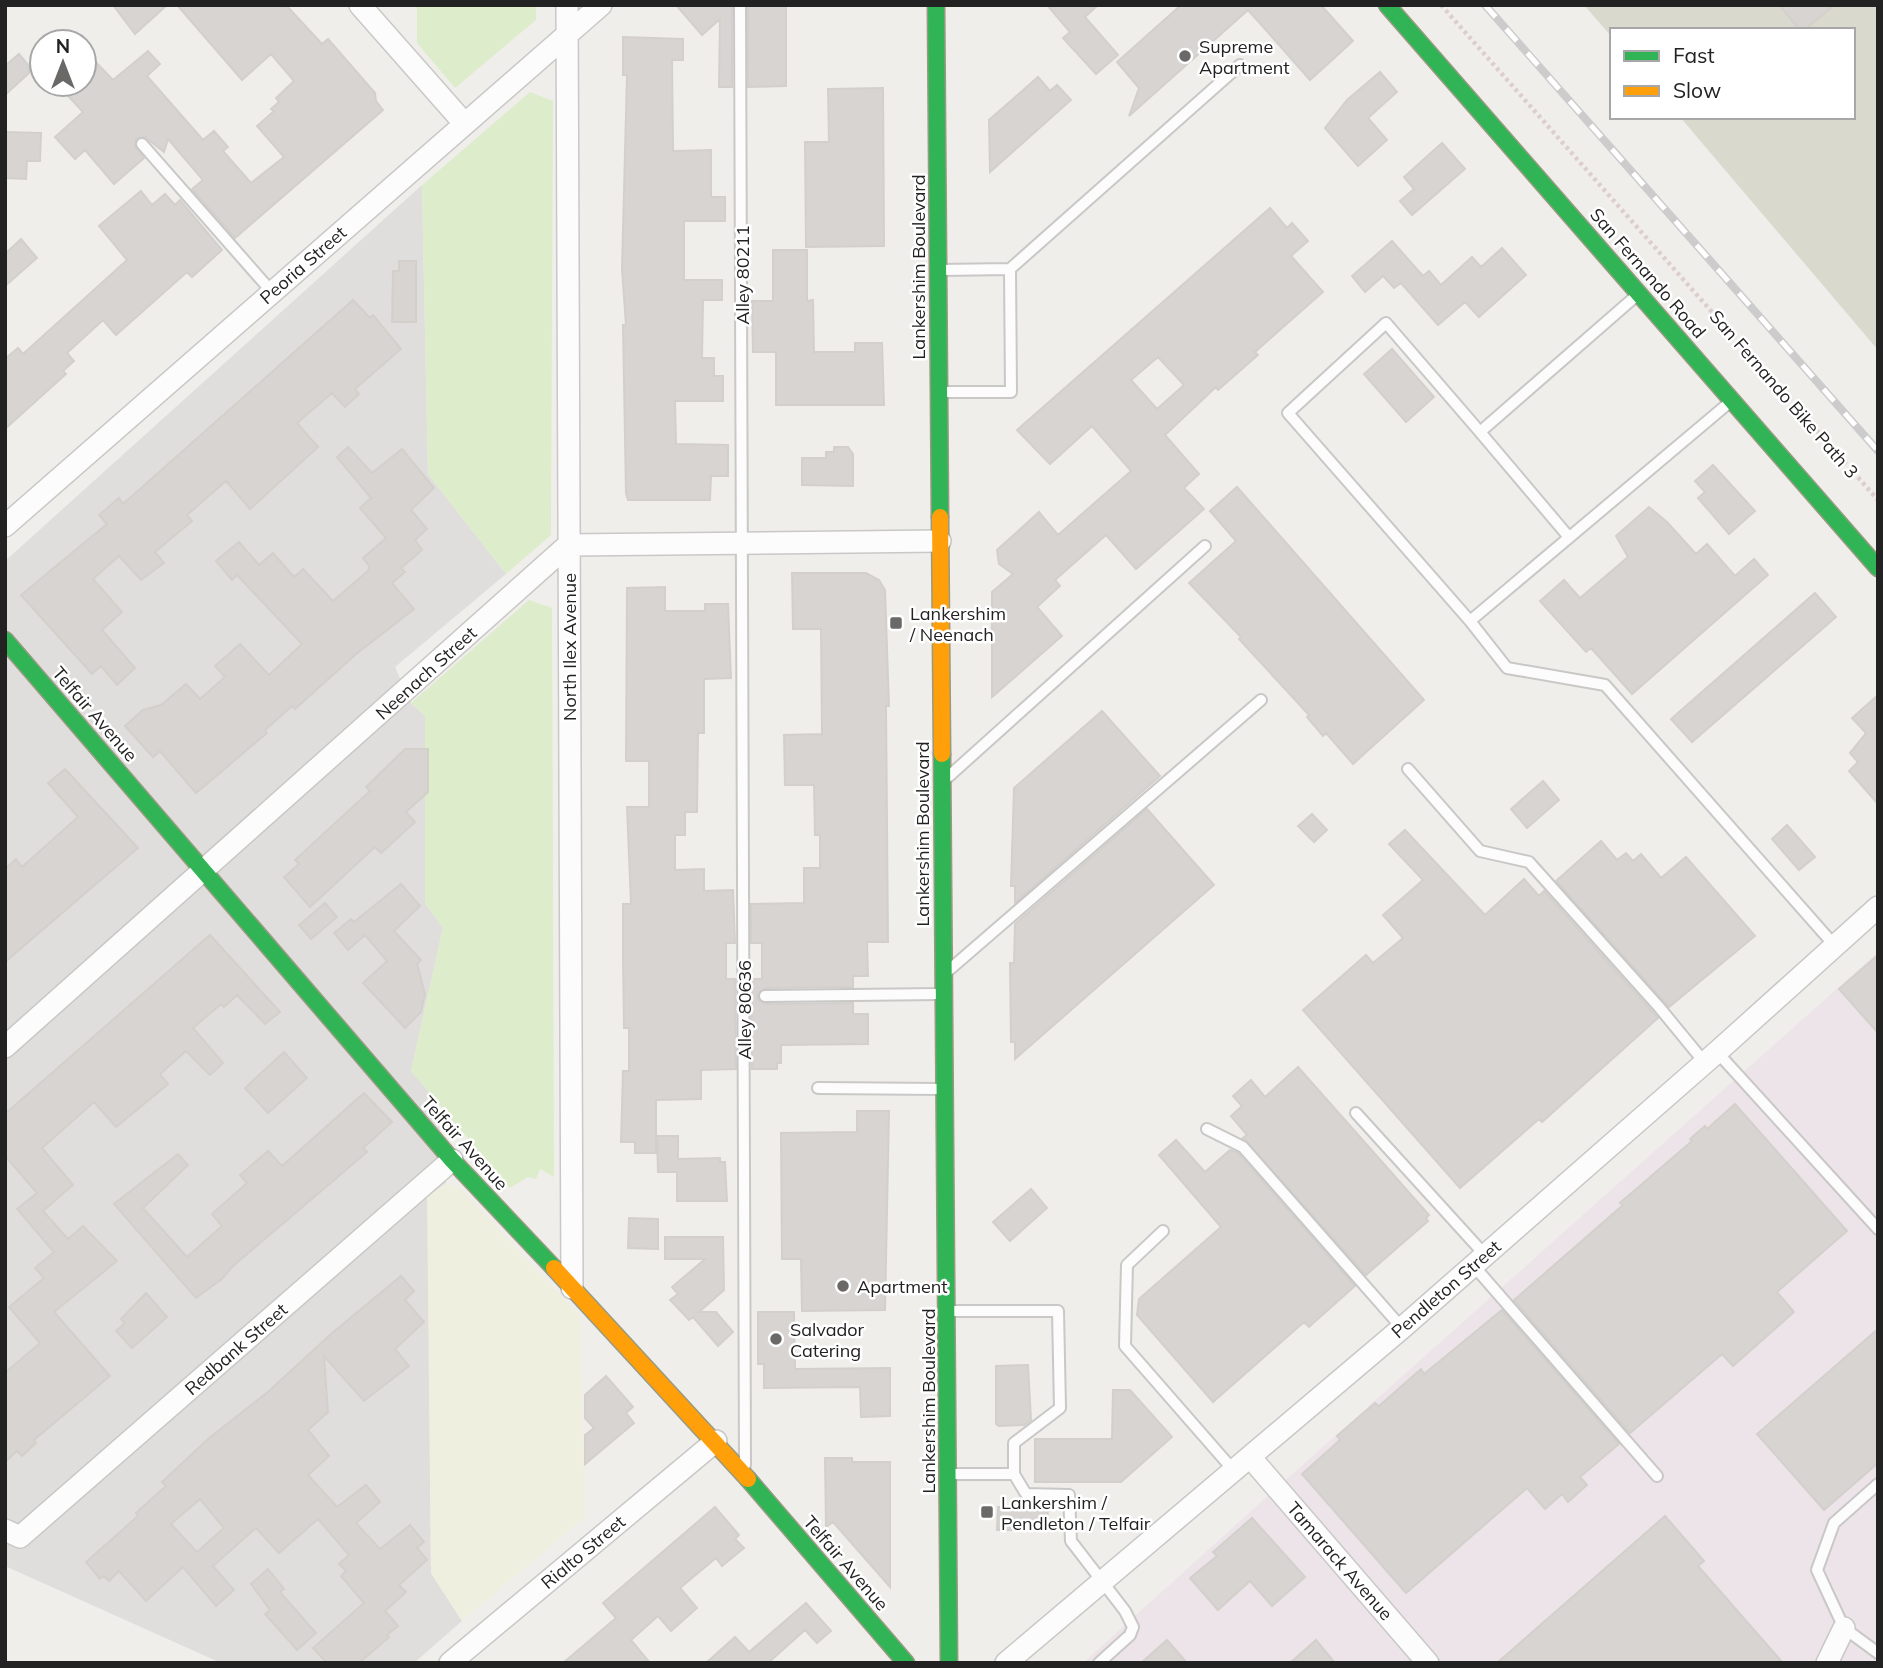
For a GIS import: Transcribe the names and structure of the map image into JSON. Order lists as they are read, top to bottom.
{
  "streets": {
    "main road": ["Lankershim Boulevard", "San Fernando Road", "Telfair Avenue"],
    "street": [
      "Peoria Street",
      "North Ilex Avenue",
      "Neenach Street",
      "Pendleton Street",
      "Redbank Street",
      "Rialto Street",
      "Tamarack Avenue"
    ],
    "lane": ["Alley 80211", "Alley 80636"],
    "path": ["San Fernando Bike Path 3"]
  },
  "crossings": [
    ["Peoria Street", "North Ilex Avenue"],
    ["Alley 80211", "Alley 80636"],
    ["North Ilex Avenue", "Neenach Street"],
    ["North Ilex Avenue", "Telfair Avenue"],
    ["Neenach Street", "Telfair Avenue"],
    ["Telfair Avenue", "Alley 80636"],
    ["Telfair Avenue", "Redbank Street"],
    ["Telfair Avenue", "Rialto Street"],
    ["Pendleton Street", "Tamarack Avenue"]
  ],
  "places": {
    "other": ["Supreme Apartment", "Apartment", "Salvador Catering"],
    "transit": ["Lankershim / Neenach", "Lankershim / Pendleton / Telfair"]
  },
  "legend": ["Fast", "Slow"],
  "north": "top"
}
